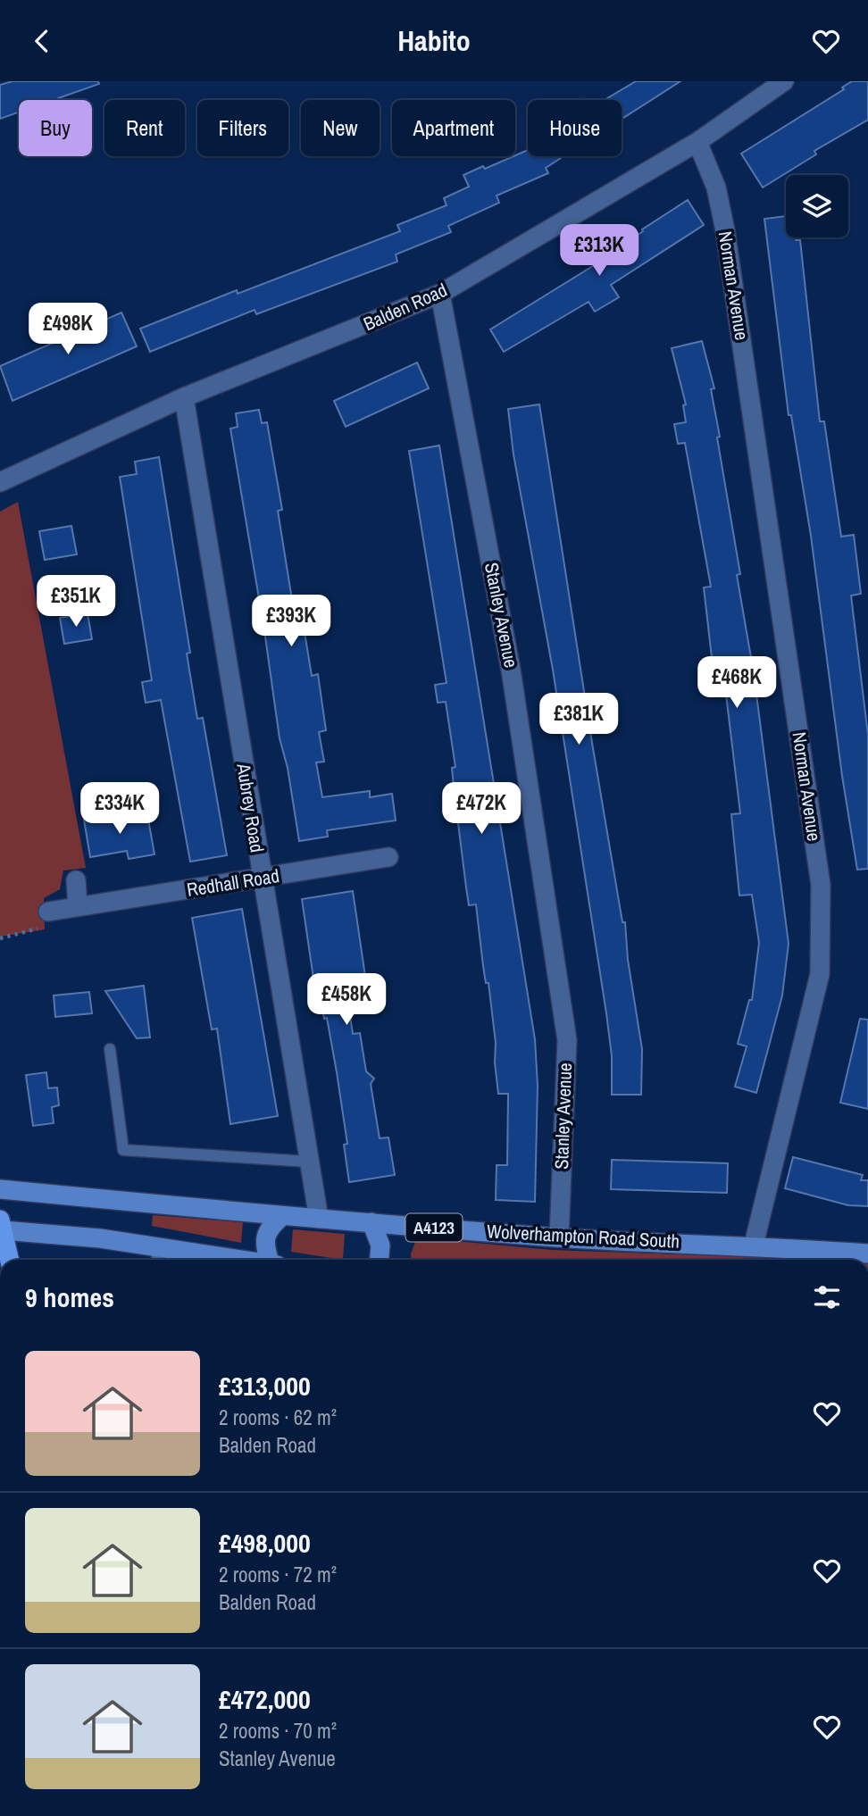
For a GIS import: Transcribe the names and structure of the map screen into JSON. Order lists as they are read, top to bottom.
{
  "streets": {
    "main road": ["A4123", "Wolverhampton Road South"],
    "street": [
      "Norman Avenue",
      "Balden Road",
      "Stanley Avenue",
      "Aubrey Road",
      "Redhall Road"
    ]
  },
  "crossings": [
    ["Norman Avenue", "Balden Road"],
    ["Norman Avenue", "Wolverhampton Road South"],
    ["Balden Road", "Stanley Avenue"],
    ["Balden Road", "Aubrey Road"],
    ["Stanley Avenue", "Wolverhampton Road South"],
    ["Aubrey Road", "Redhall Road"],
    ["Aubrey Road", "Wolverhampton Road South"]
  ],
  "page": {
    "header": "Habito",
    "chip": [
      "Buy",
      "Rent",
      "Filters",
      "New",
      "Apartment",
      "House"
    ],
    "price": [
      "£313K",
      "£498K",
      "£351K",
      "£393K",
      "£468K",
      "£381K",
      "£334K",
      "£472K",
      "£458K"
    ],
    "heading": "9 homes",
    "list": [
      {
        "name": "£313,000",
        "note": "2 rooms · 62 m² · Balden Road"
      },
      {
        "name": "£498,000",
        "note": "2 rooms · 72 m² · Balden Road"
      },
      {
        "name": "£472,000",
        "note": "2 rooms · 70 m² · Stanley Avenue"
      }
    ]
  }
}
